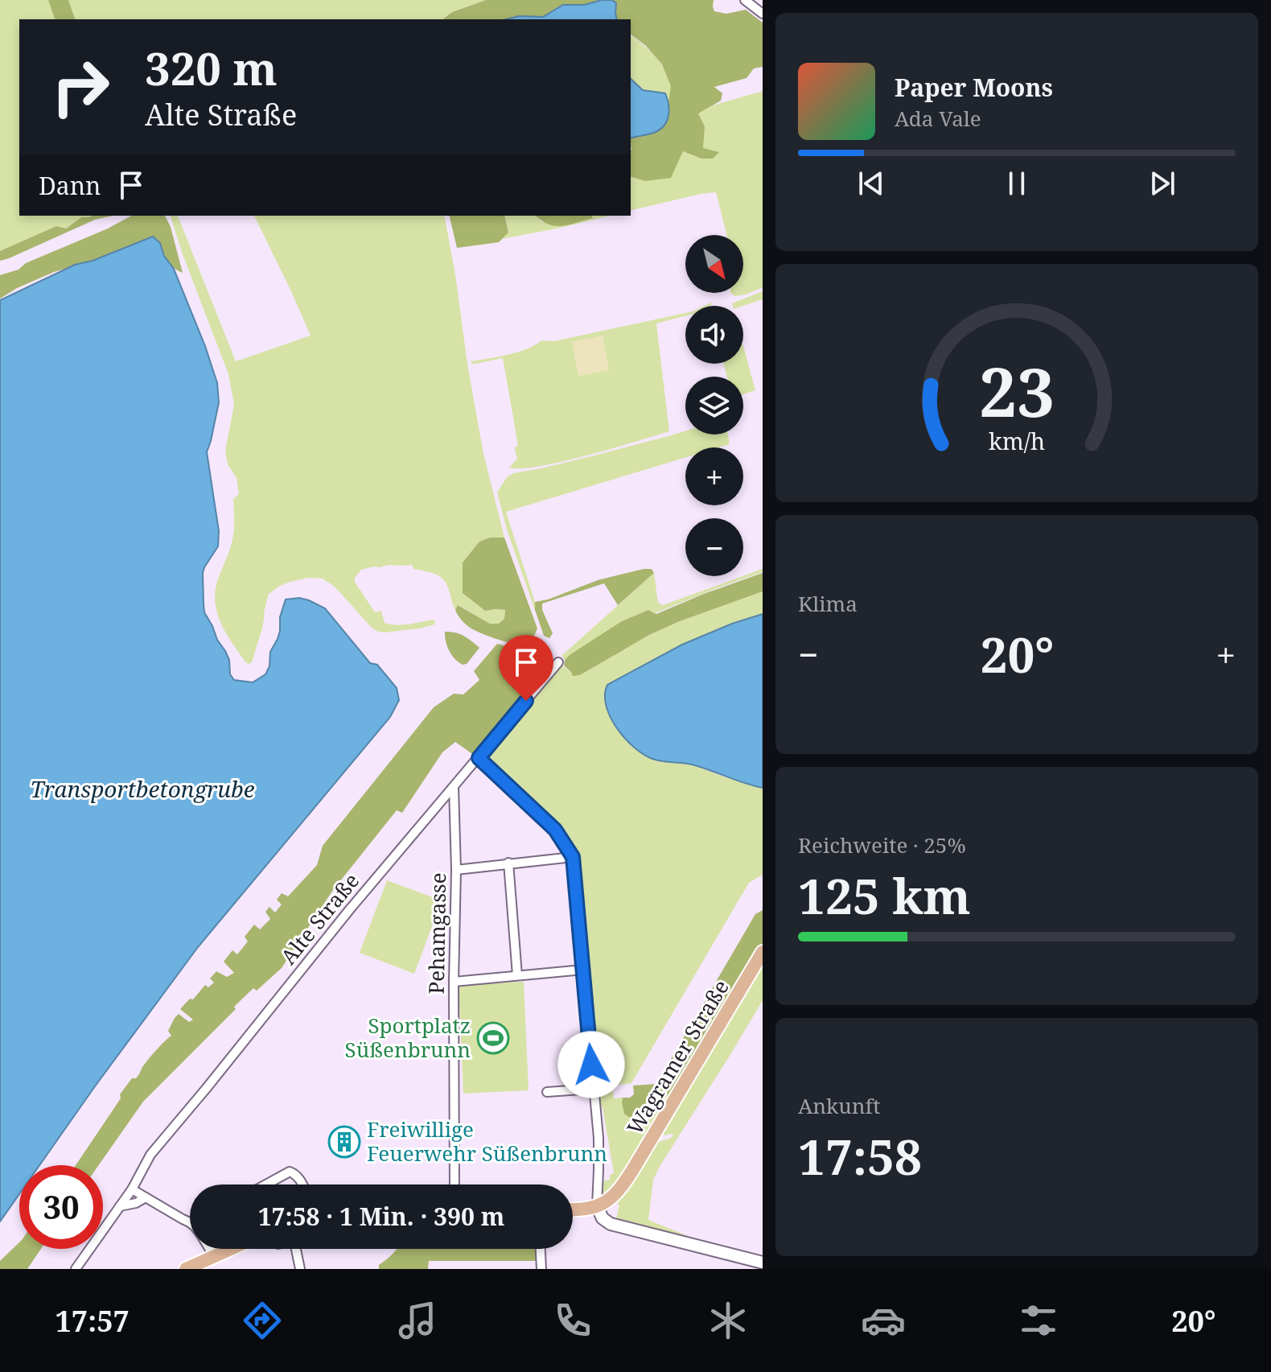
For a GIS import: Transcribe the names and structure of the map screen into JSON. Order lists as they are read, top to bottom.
{
  "streets": {
    "main road": ["Wagramer Straße"],
    "street": ["Alte Straße", "Pehamgasse"]
  },
  "crossings": [
    ["Alte Straße", "Pehamgasse"]
  ],
  "water": ["Transportbetongrube"],
  "places": {
    "sports": ["Sportplatz Süßenbrunn"],
    "building": ["Freiwillige Feuerwehr Süßenbrunn"]
  },
  "north": "bottom right",
  "page": {
    "turn": ["320 m", "Alte Straße"],
    "song": ["Paper Moons", "Ada Vale"],
    "then": "Dann",
    "map_buttons": ["+", "−"],
    "tile": [
      "Klima",
      ["Reichweite · 25%", "125 km"],
      ["Ankunft", "17:58"]
    ],
    "heat": ["−", "20°", "+"],
    "limit": "30",
    "trip": "17:58 · 1 Min. · 390 m",
    "tabs": ["17:57", "20°"],
    "gauge": ["23", "km/h"]
  }
}
